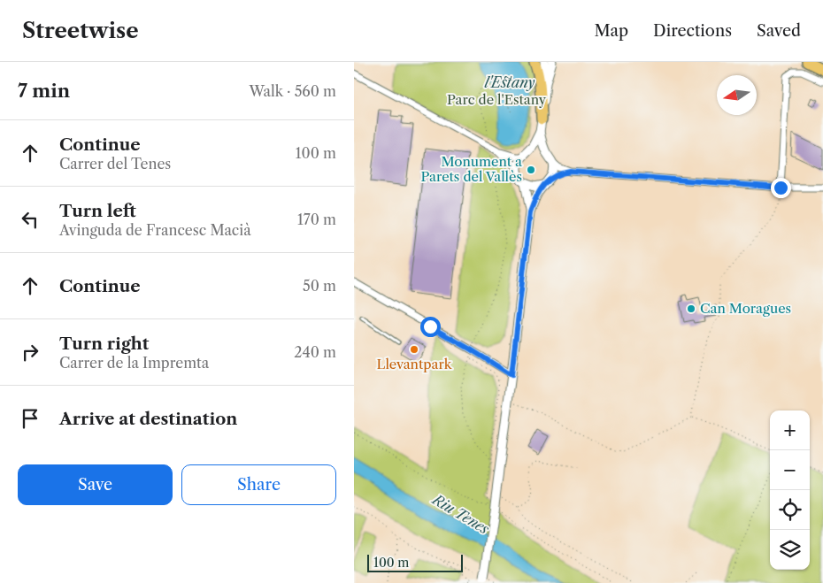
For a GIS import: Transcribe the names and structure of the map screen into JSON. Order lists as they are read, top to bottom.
{
  "water": ["l'Estany", "Riu Tenes"],
  "parks": ["Parc de l'Estany"],
  "places": ["Monument a Parets del Vallès", "Can Moragues", "Llevantpark"],
  "scale_bar": "100 m",
  "north": "left",
  "page": {
    "header": "Streetwise",
    "nav": ["Map", "Directions", "Saved"],
    "heading": ["7 min", "Walk · 560 m"],
    "list": [
      ["Continue", "Carrer del Tenes", "100 m"],
      ["Turn left", "Avinguda de Francesc Macià", "170 m"],
      ["Continue", "50 m"],
      ["Turn right", "Carrer de la Impremta", "240 m"],
      "Arrive at destination"
    ],
    "map_buttons": ["+", "−"],
    "buttons": ["Save", "Share"],
    "scale": "100 m"
  }
}
